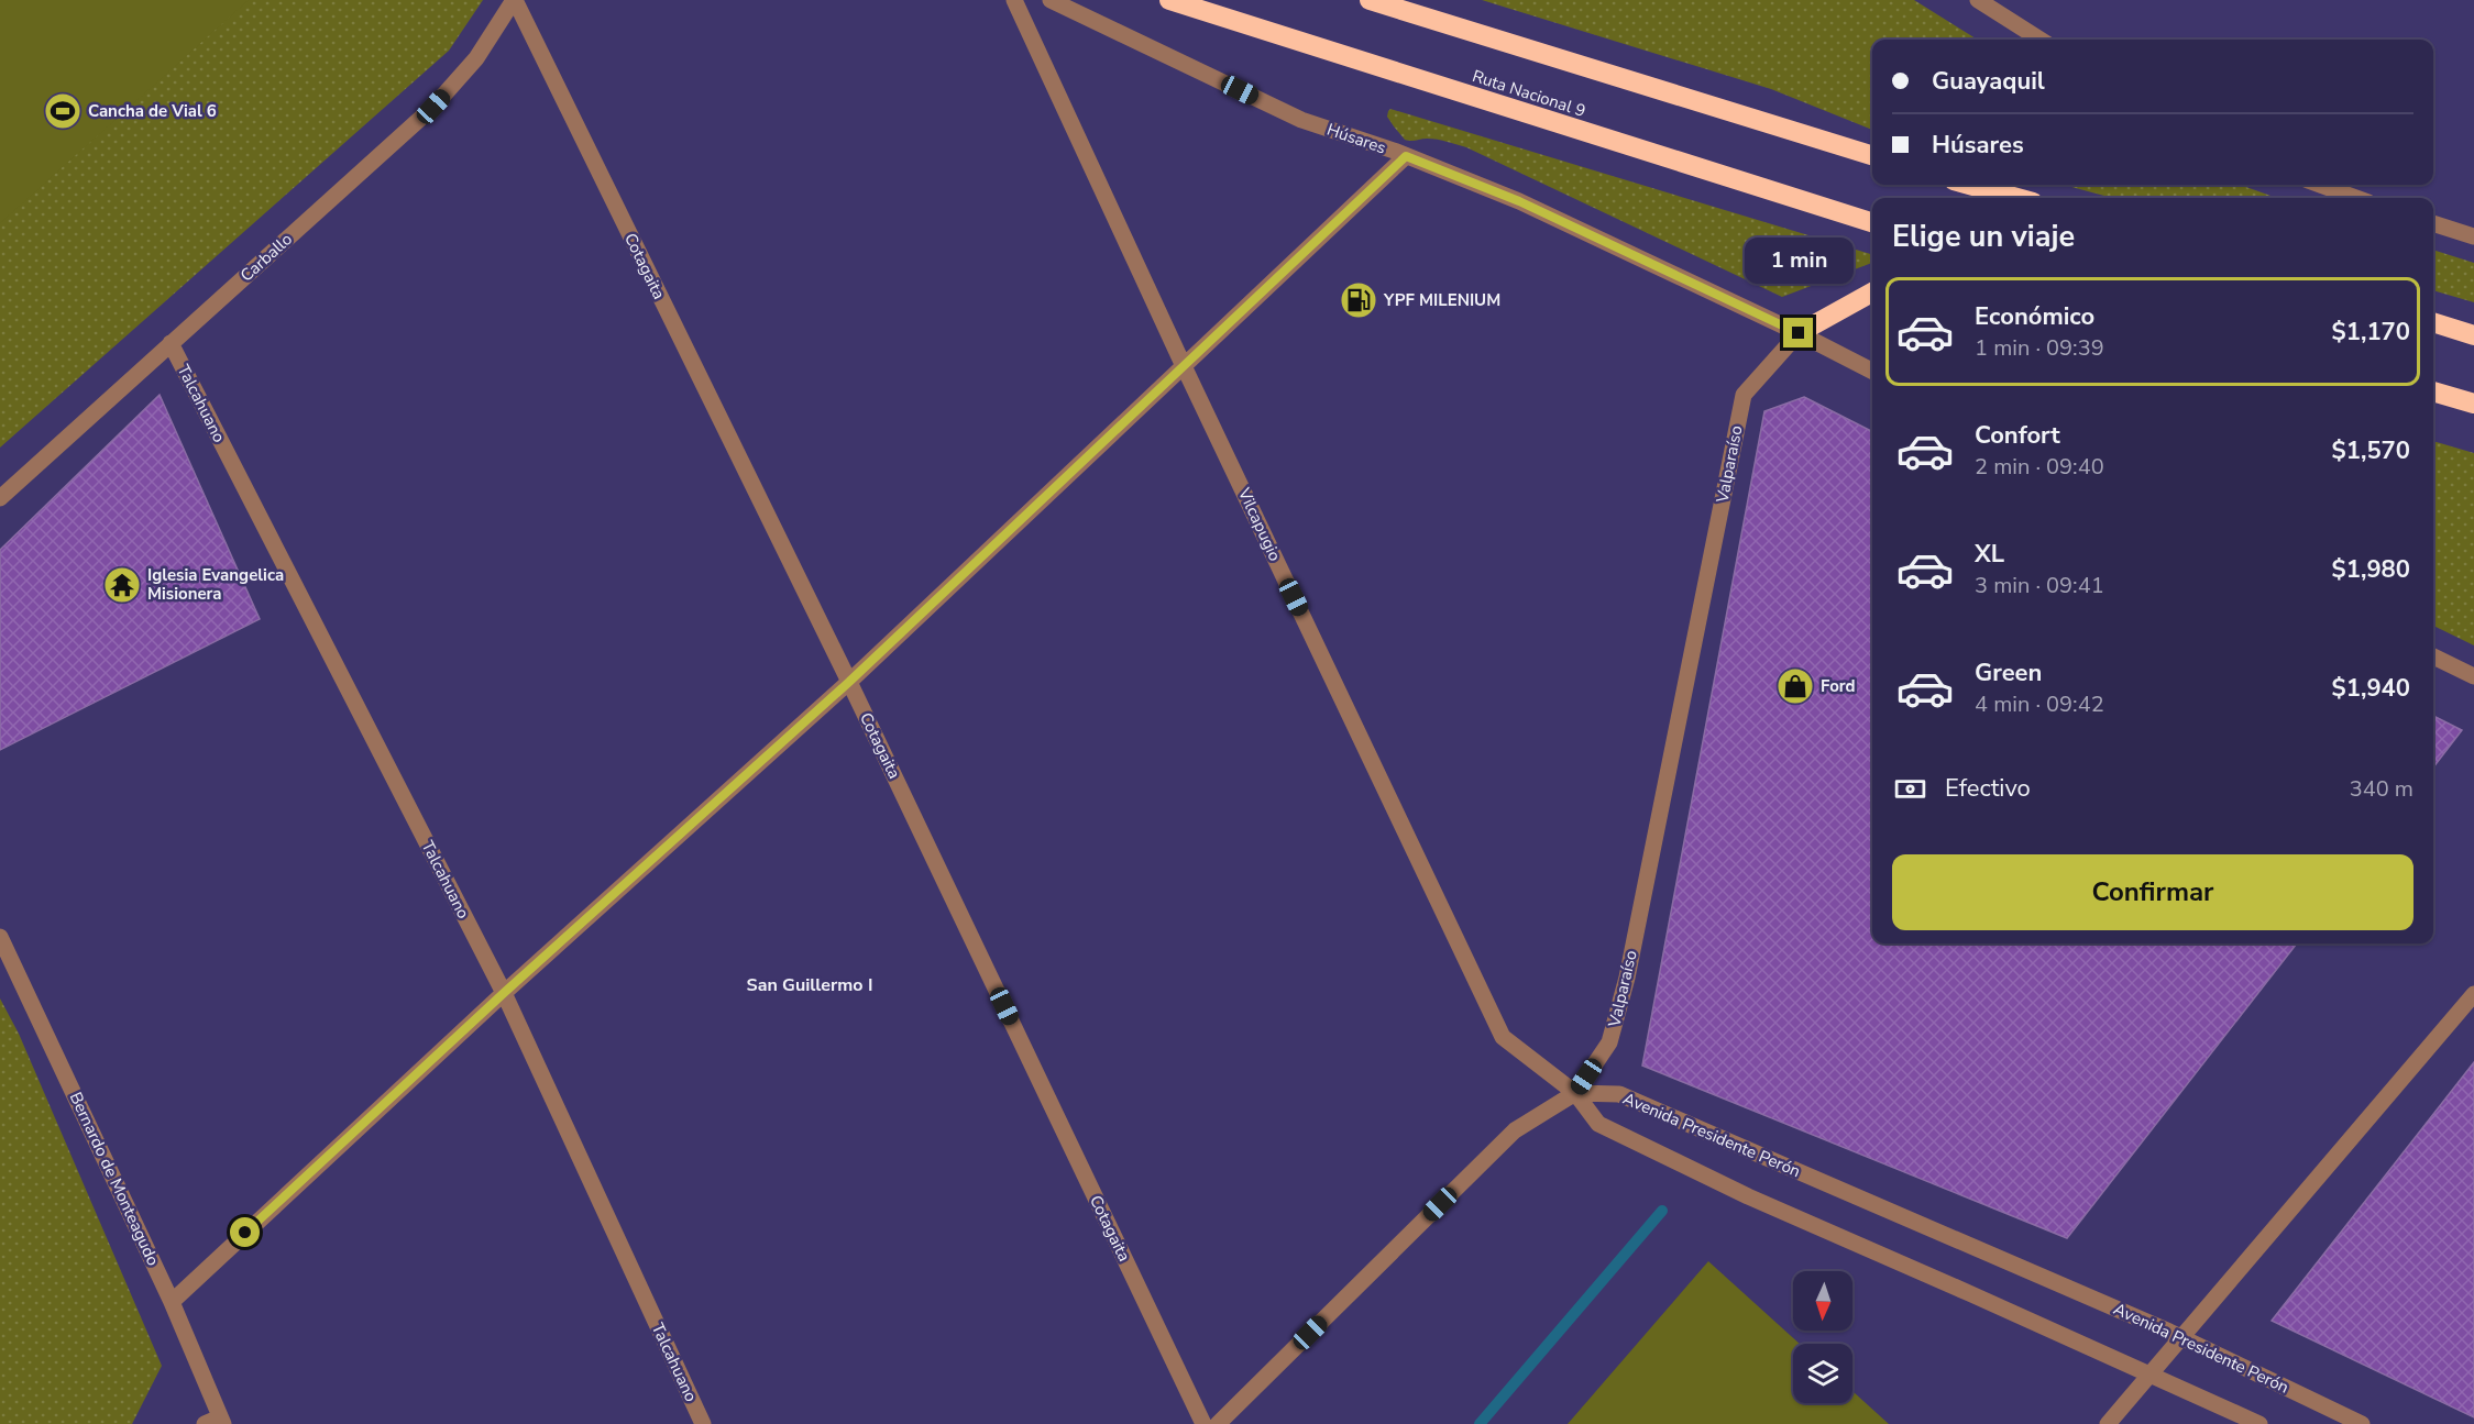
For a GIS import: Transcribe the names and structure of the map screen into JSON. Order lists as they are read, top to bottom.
{
  "streets": {
    "highway": ["Ruta Nacional 9"],
    "street": [
      "Húsares",
      "Carballo",
      "Cotagaita",
      "Talcahuano",
      "Valparaíso",
      "Vilcapugio",
      "Avenida Presidente Perón",
      "Bernardo de Monteagudo"
    ]
  },
  "crossings": [
    ["Húsares", "Valparaíso"],
    ["Carballo", "Cotagaita"],
    ["Carballo", "Talcahuano"],
    ["Valparaíso", "Vilcapugio"],
    ["Valparaíso", "Avenida Presidente Perón"],
    ["Vilcapugio", "Avenida Presidente Perón"]
  ],
  "districts": ["San Guillermo I"],
  "places": {
    "sports": ["Cancha de Vial 6"],
    "fuel station": ["YPF MILENIUM"],
    "temple": ["Iglesia Evangelica Misionera"],
    "shop": ["Ford"]
  },
  "north": "bottom",
  "page": {
    "banner": ["Guayaquil", "Húsares"],
    "heading": "Elige un viaje",
    "bubble": "1 min",
    "list": [
      {
        "name": "Económico",
        "note": "1 min · 09:39",
        "value": "$1,170"
      },
      {
        "name": "Confort",
        "note": "2 min · 09:40",
        "value": "$1,570"
      },
      {
        "name": "XL",
        "note": "3 min · 09:41",
        "value": "$1,980"
      },
      {
        "name": "Green",
        "note": "4 min · 09:42",
        "value": "$1,940"
      }
    ],
    "pay": ["Efectivo", "340 m"],
    "buttons": "Confirmar"
  }
}
